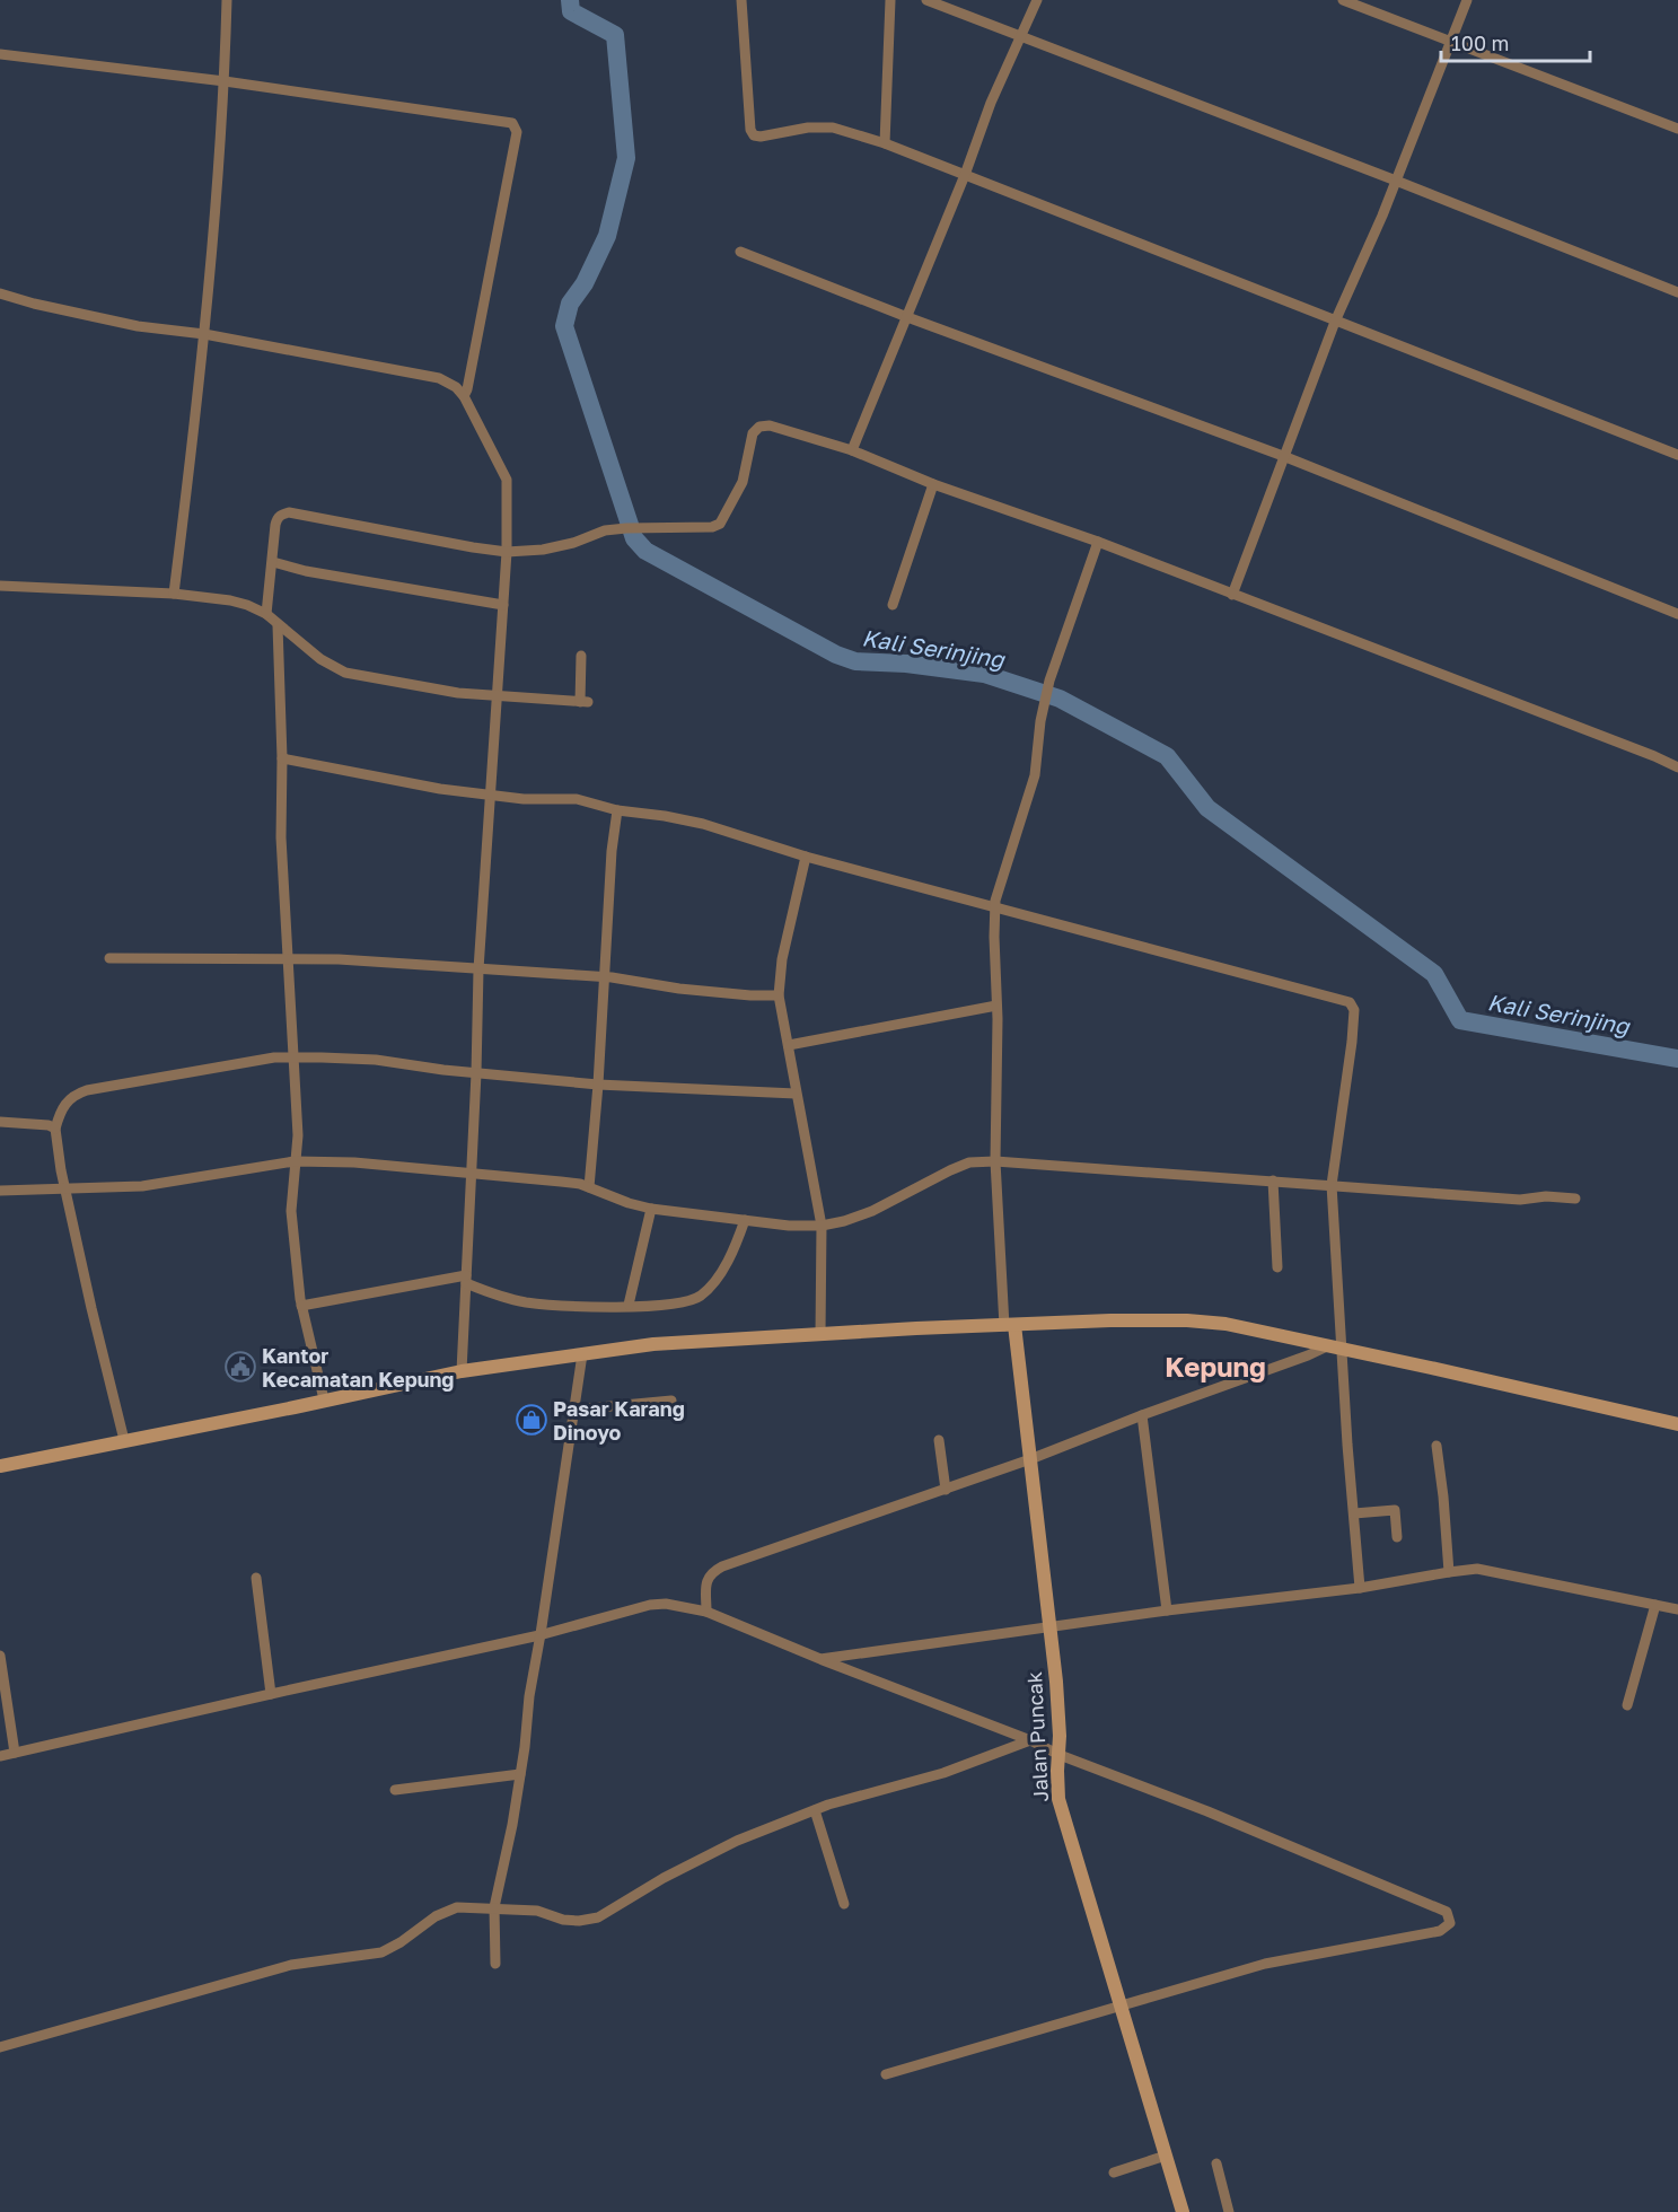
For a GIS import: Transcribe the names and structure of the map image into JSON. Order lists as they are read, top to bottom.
{
  "streets": {
    "main road": ["Jalan Puncak"]
  },
  "districts": ["Kepung"],
  "water": ["Kali Serinjing"],
  "places": {
    "public building": ["Kantor Kecamatan Kepung"],
    "shop": ["Pasar Karang Dinoyo"]
  },
  "scale_bar": "100 m"
}
